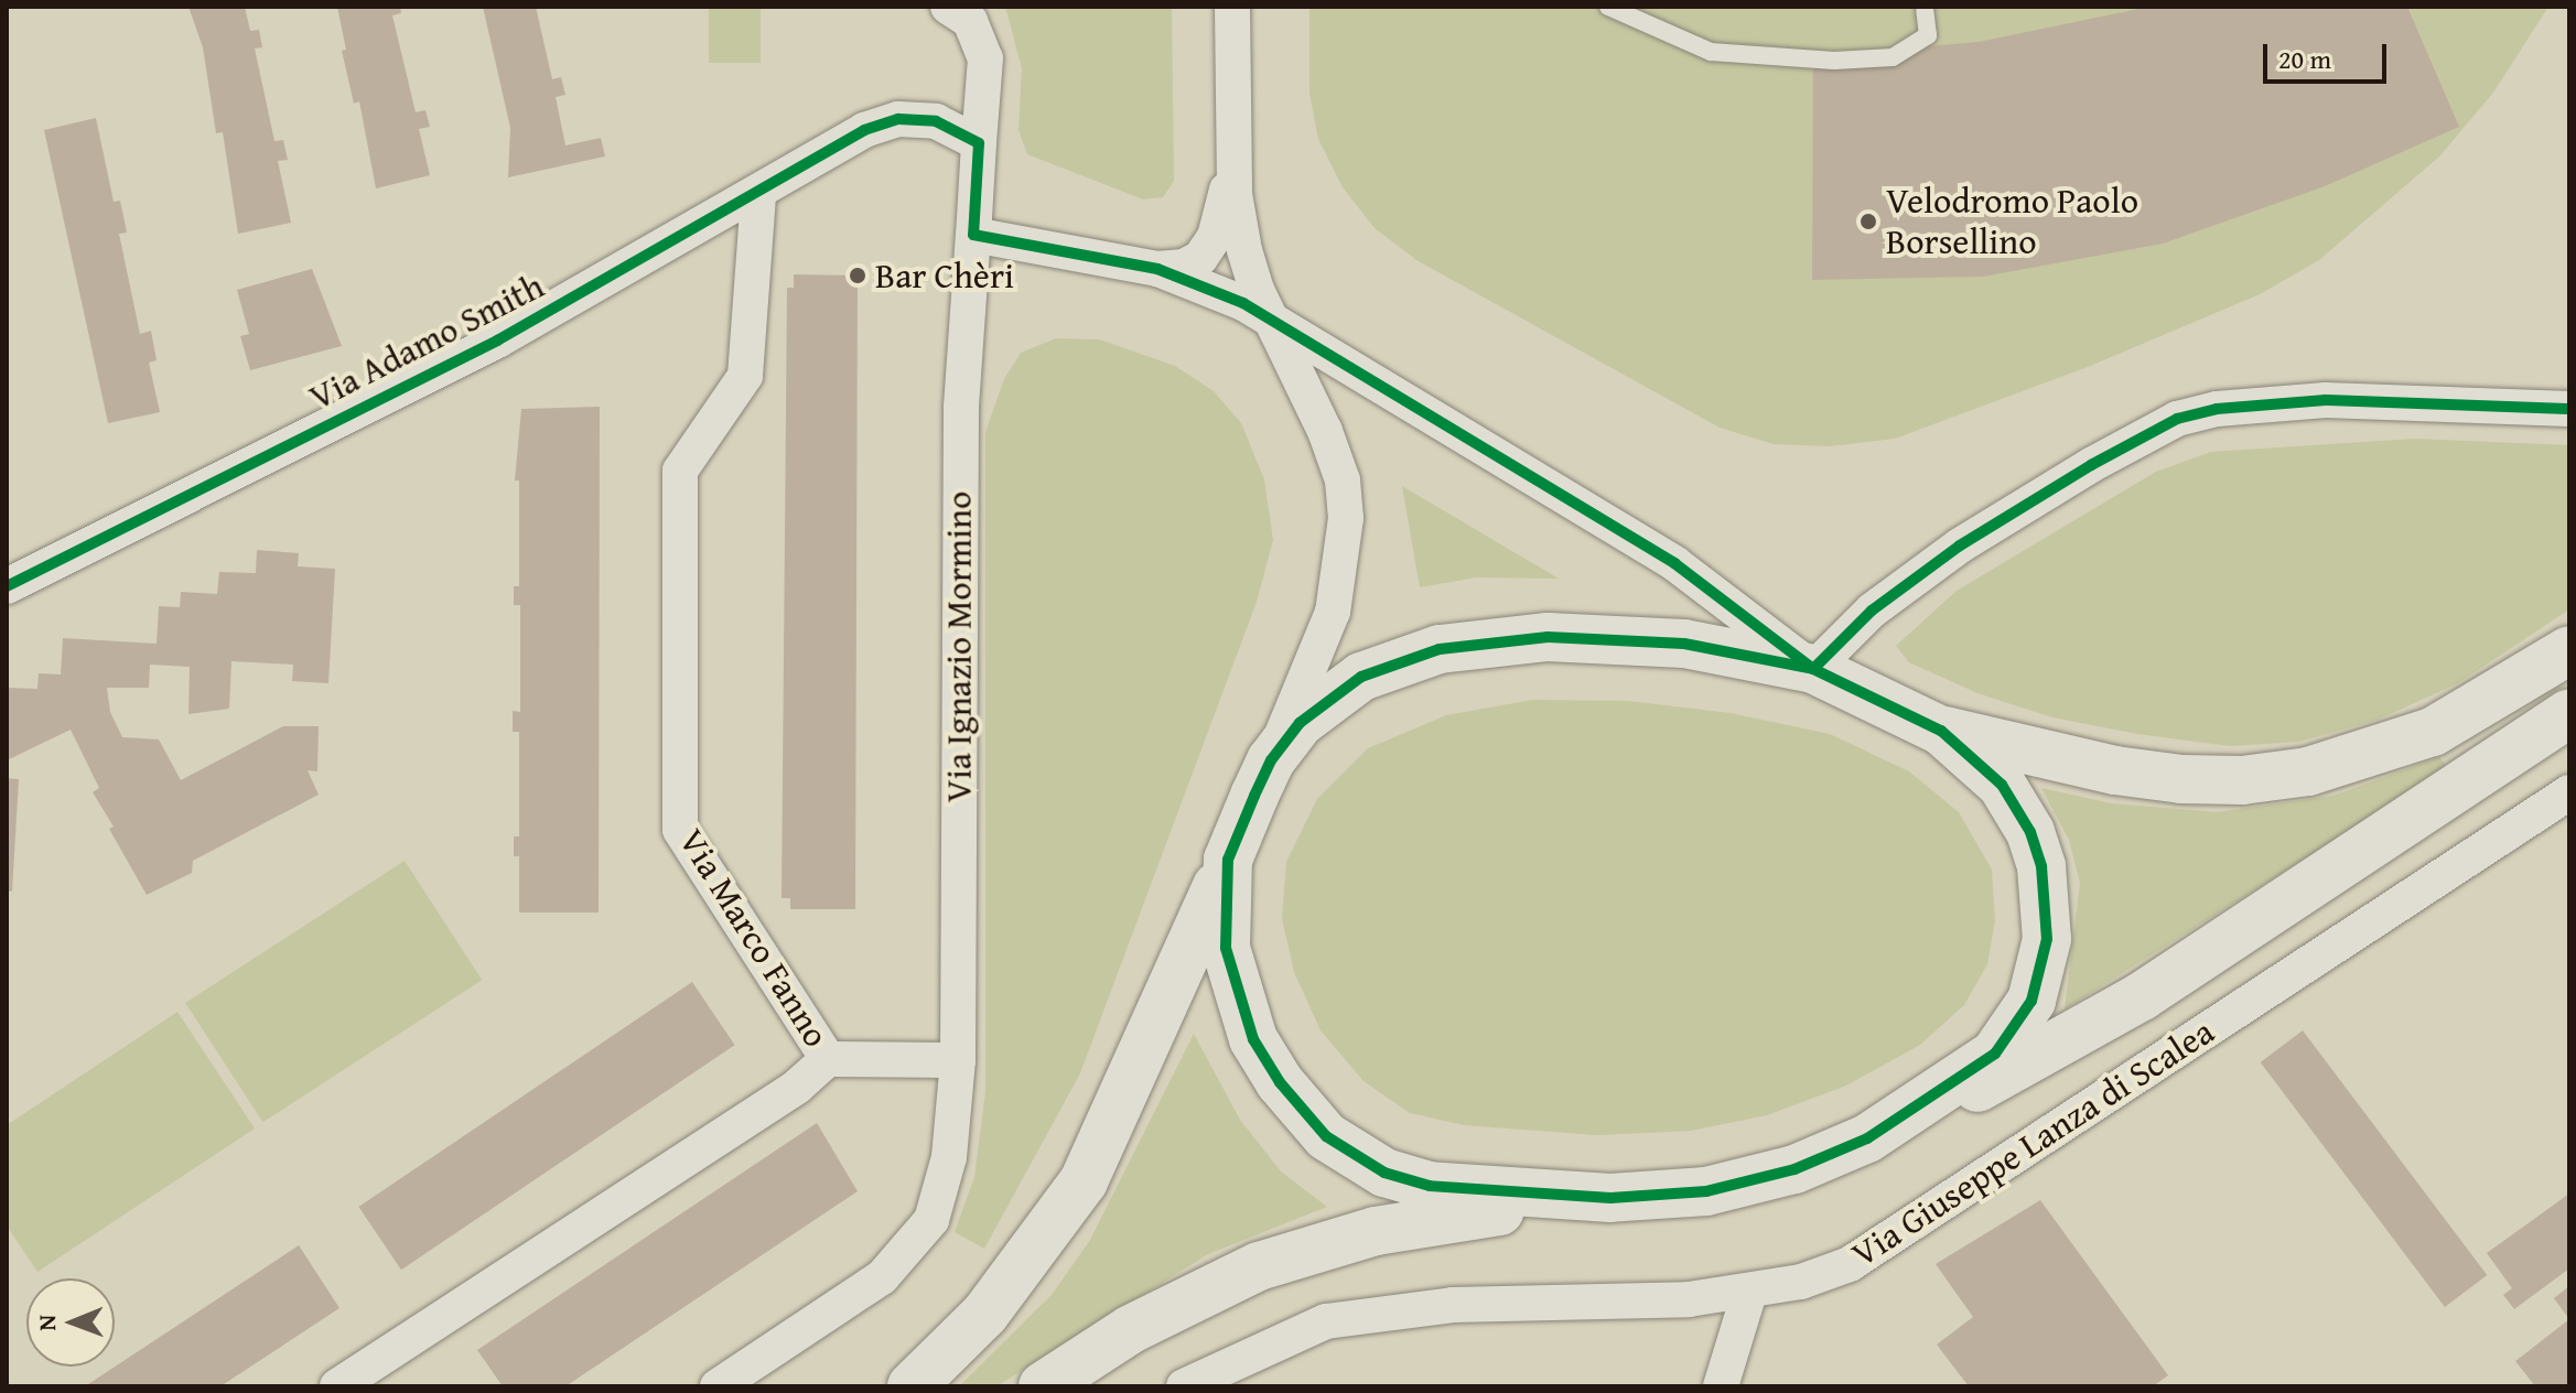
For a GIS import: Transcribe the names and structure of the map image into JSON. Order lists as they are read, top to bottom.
{
  "streets": {
    "street": [
      "Via Adamo Smith",
      "Via Ignazio Mormino",
      "Via Marco Fanno",
      "Via Giuseppe Lanza di Scalea"
    ]
  },
  "crossings": [
    ["Via Adamo Smith", "Via Ignazio Mormino"],
    ["Via Adamo Smith", "Via Marco Fanno"]
  ],
  "places": ["Velodromo Paolo Borsellino", "Bar Chèri"],
  "scale_bar": "20 m",
  "north": "left"
}
